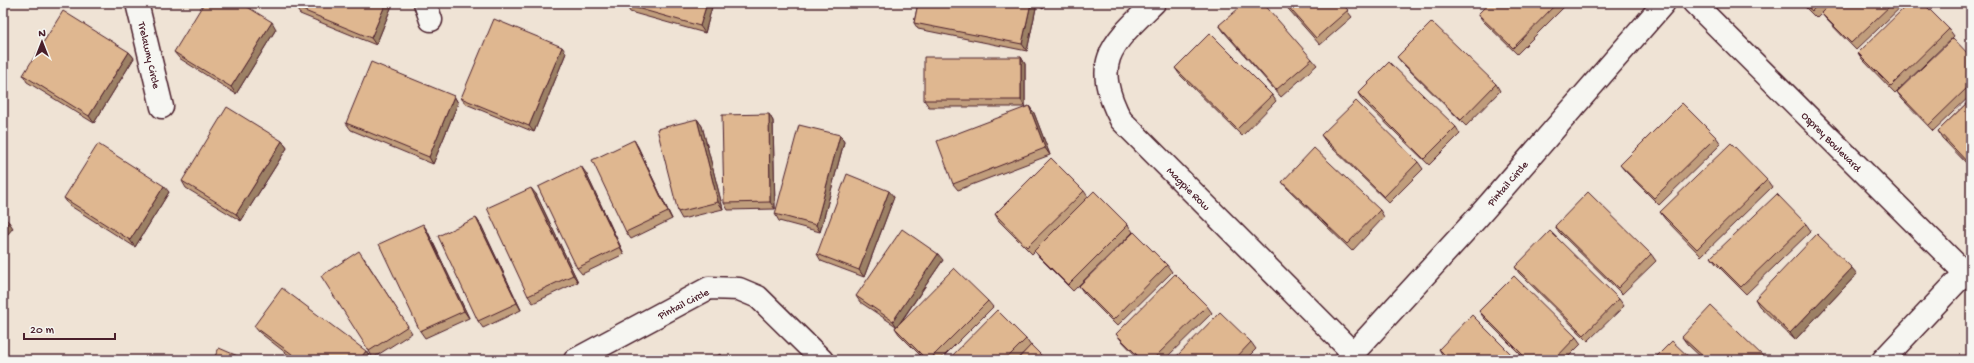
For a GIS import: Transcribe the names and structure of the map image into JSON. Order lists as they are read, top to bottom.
{
  "streets": {
    "street": [
      "Trelawny Circle",
      "Osprey Boulevard",
      "Pintail Circle",
      "Magpie Row"
    ]
  },
  "crossings": [
    ["Pintail Circle", "Magpie Row"]
  ],
  "scale_bar": "20 m",
  "north": "top"
}
